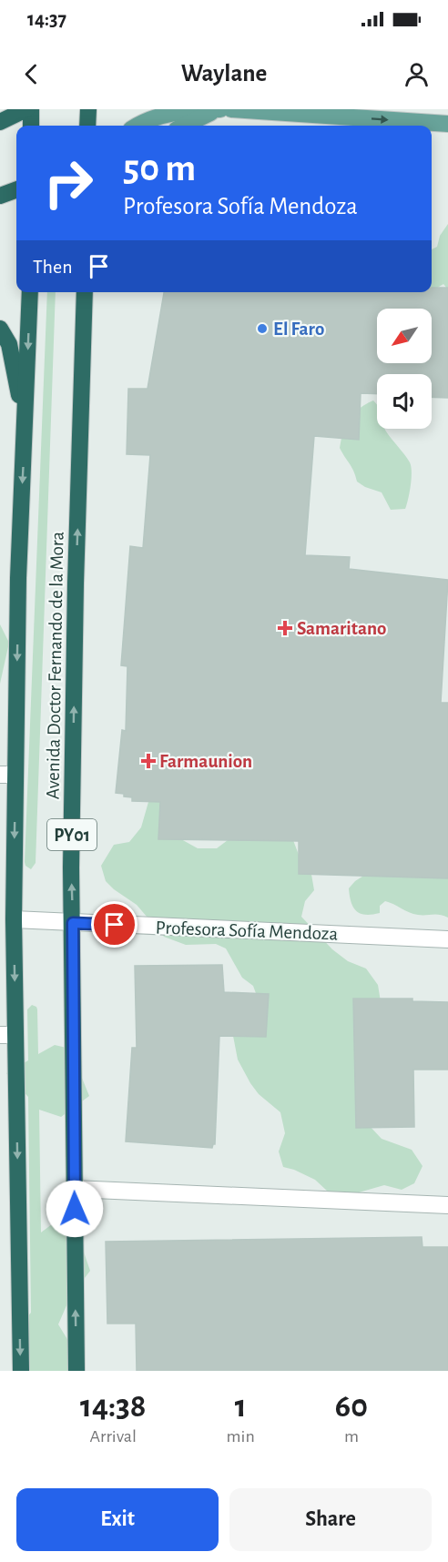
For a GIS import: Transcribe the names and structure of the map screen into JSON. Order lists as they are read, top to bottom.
{
  "streets": {
    "highway": ["Avenida Doctor Fernando de la Mora", "PY01"],
    "street": ["Profesora Sofía Mendoza"]
  },
  "crossings": [
    ["Avenida Doctor Fernando de la Mora", "Profesora Sofía Mendoza"]
  ],
  "places": {
    "other": ["El Faro"],
    "health": ["Samaritano", "Farmaunion"]
  },
  "north": "bottom left",
  "page": {
    "status": "14:37",
    "header": "Waylane",
    "turn": ["50 m", "Profesora Sofía Mendoza"],
    "then": "Then",
    "eta": [
      "14:38",
      "Arrival",
      "1",
      "min",
      "60",
      "m"
    ],
    "buttons": ["Exit", "Share"]
  }
}
